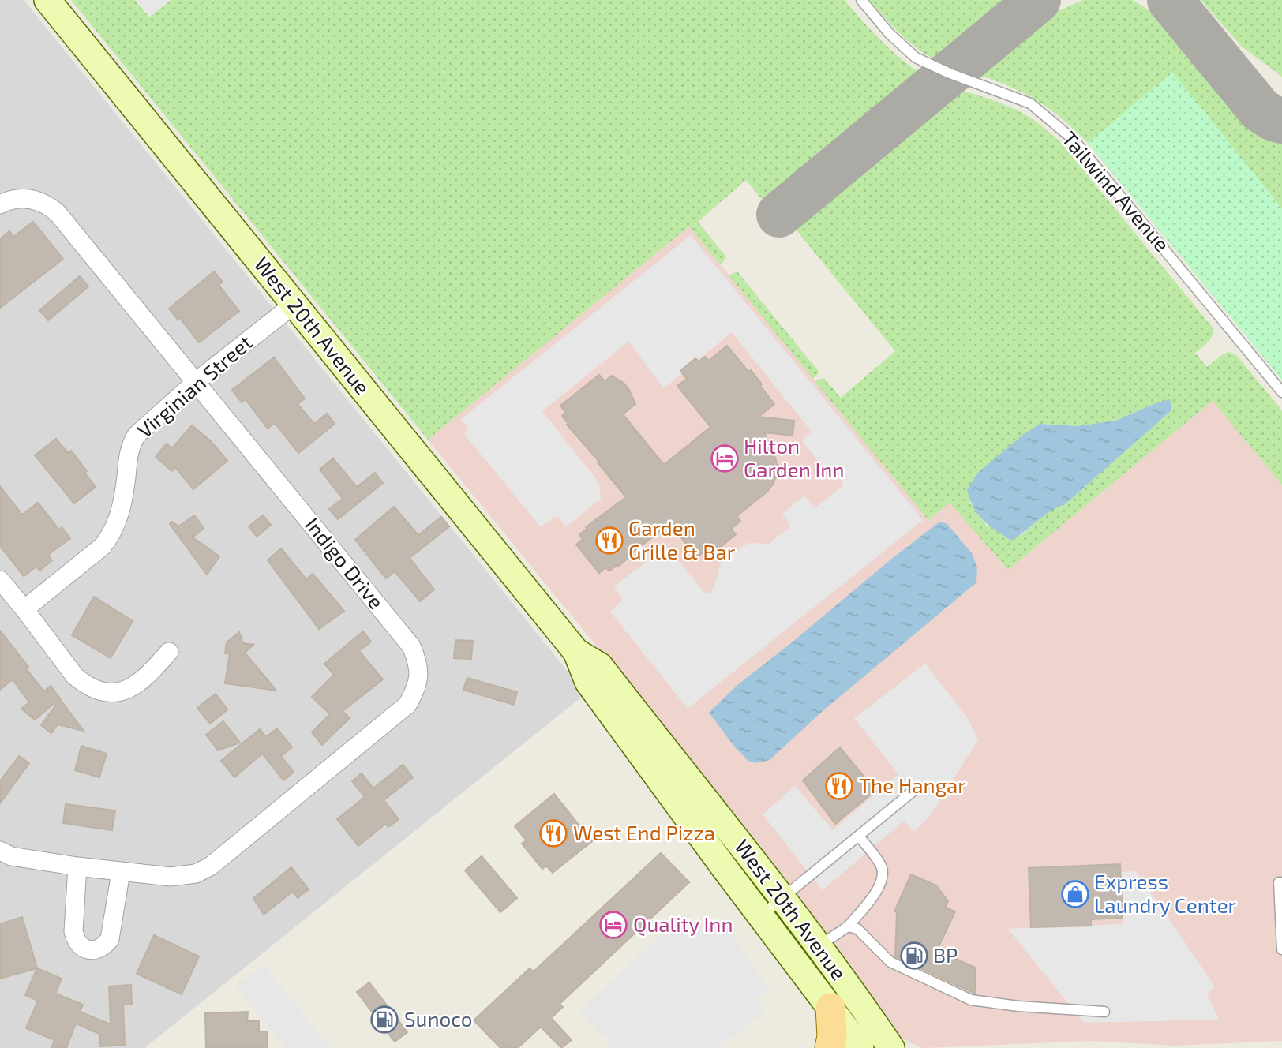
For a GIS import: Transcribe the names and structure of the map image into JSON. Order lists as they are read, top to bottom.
{
  "streets": {
    "main road": ["West 20th Avenue"],
    "street": ["Virginian Street", "Indigo Drive"],
    "lane": ["Tailwind Avenue"]
  },
  "crossings": [
    ["West 20th Avenue", "Virginian Street"],
    ["Virginian Street", "Indigo Drive"]
  ],
  "places": {
    "hotel": ["Hilton Garden Inn", "Quality Inn"],
    "restaurant": ["Garden Grille & Bar", "The Hangar", "West End Pizza"],
    "shop": ["Express Laundry Center"],
    "fuel station": ["BP", "Sunoco"]
  }
}
